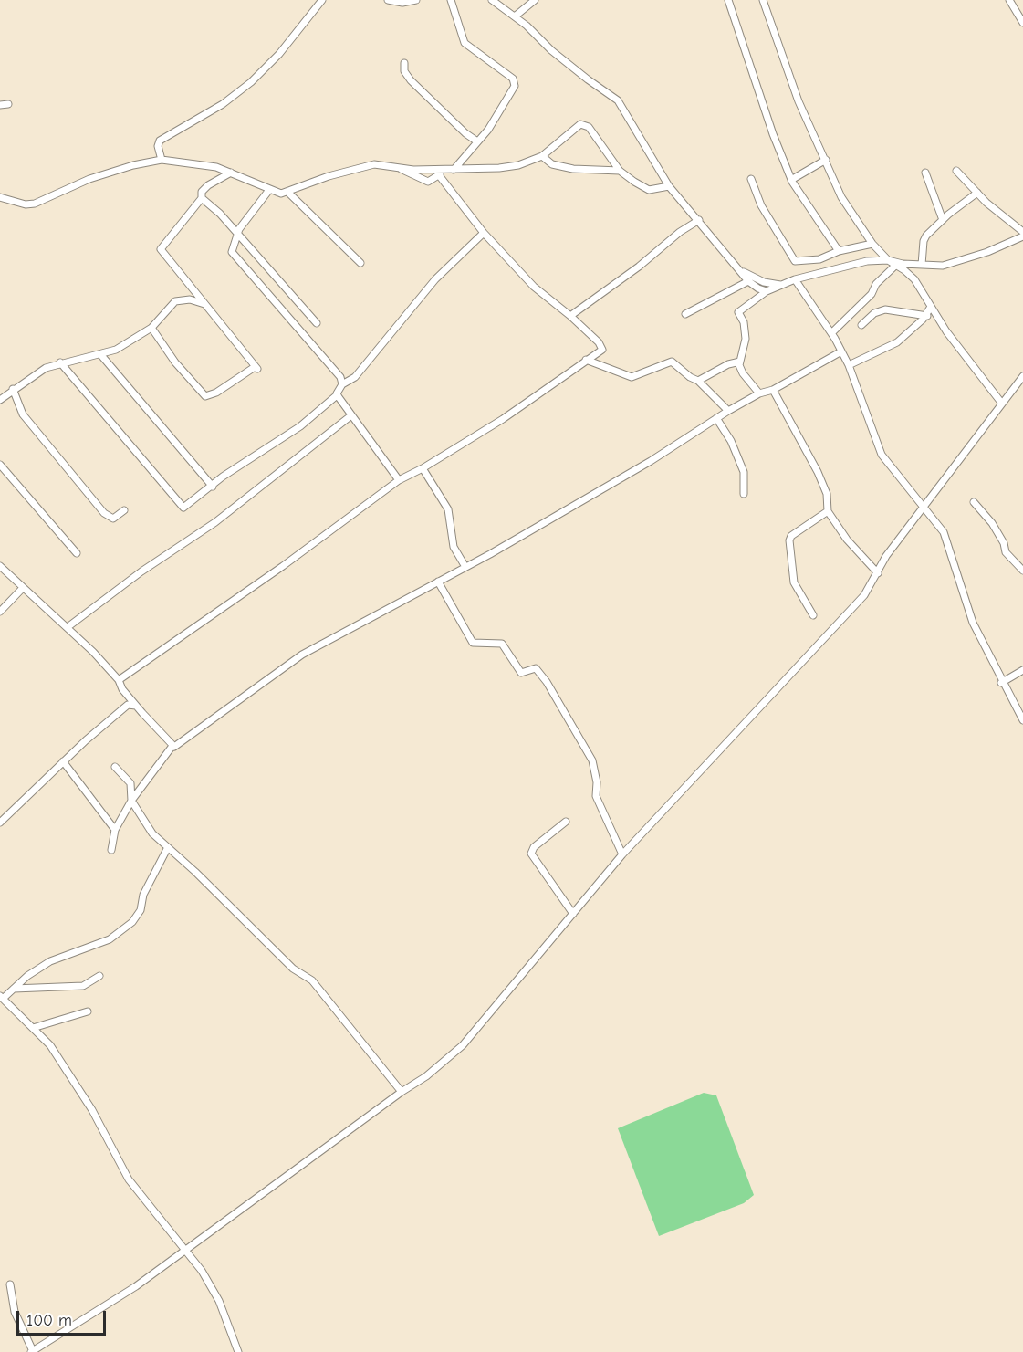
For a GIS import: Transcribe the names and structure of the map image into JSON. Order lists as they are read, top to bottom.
{
  "scale_bar": "100 m"
}
